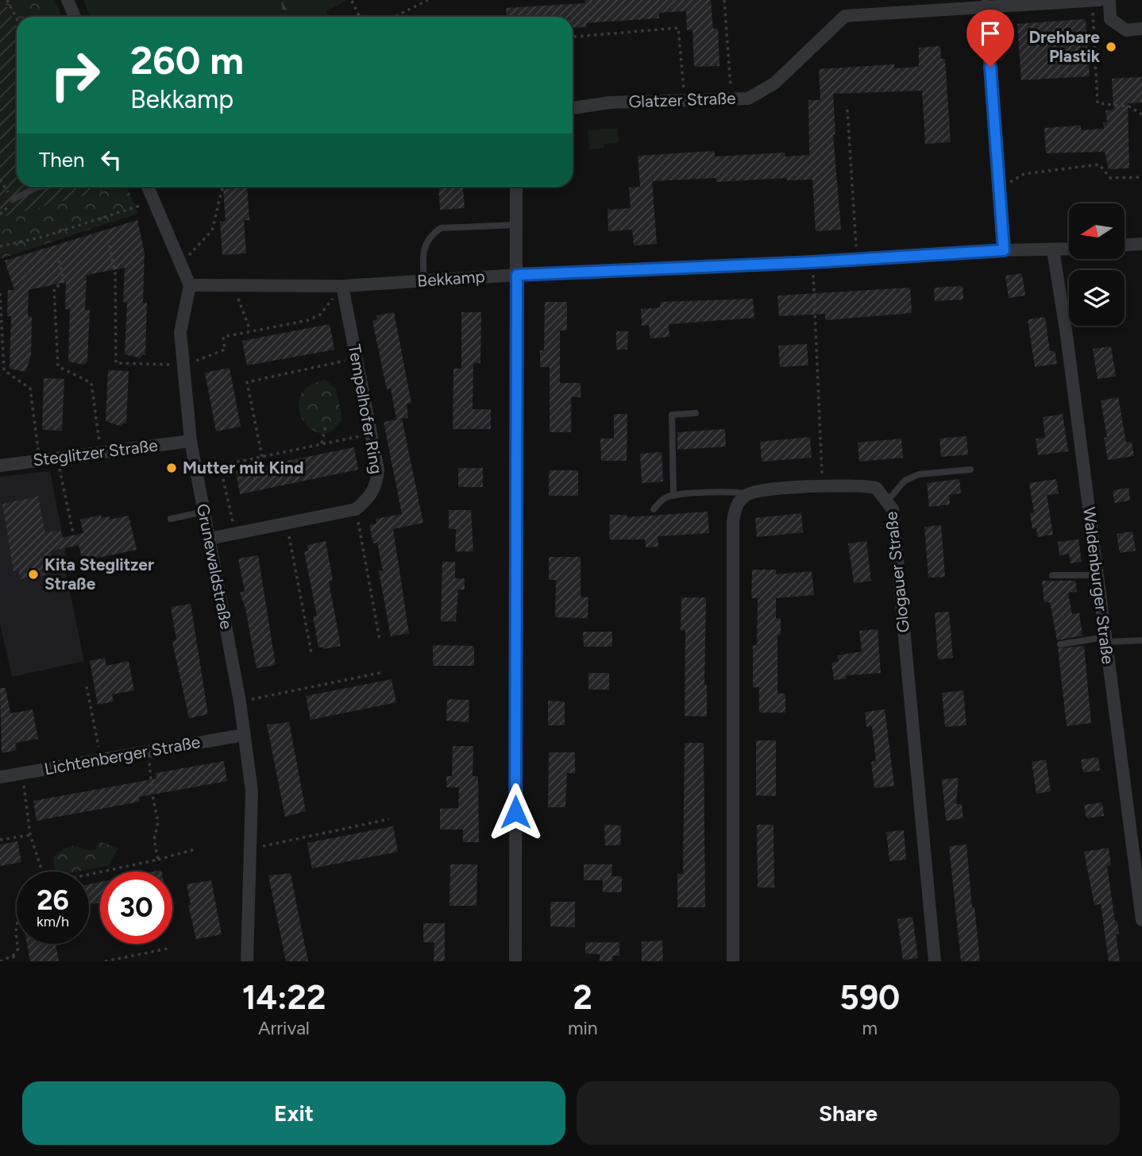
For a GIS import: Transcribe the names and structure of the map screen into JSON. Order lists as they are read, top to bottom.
{
  "streets": {
    "street": [
      "Glatzer Straße",
      "Bekkamp",
      "Tempelhofer Ring",
      "Steglitzer Straße",
      "Grunewaldstraße",
      "Glogauer Straße",
      "Waldenburger Straße",
      "Lichtenberger Straße"
    ]
  },
  "crossings": [
    ["Bekkamp", "Tempelhofer Ring"],
    ["Bekkamp", "Grunewaldstraße"],
    ["Bekkamp", "Waldenburger Straße"],
    ["Steglitzer Straße", "Grunewaldstraße"],
    ["Grunewaldstraße", "Lichtenberger Straße"]
  ],
  "places": ["Drehbare Plastik", "Mutter mit Kind", "Kita Steglitzer Straße"],
  "north": "left",
  "page": {
    "turn": ["260 m", "Bekkamp"],
    "then": "Then",
    "speed": "26 km/h",
    "limit": "30",
    "eta": [
      "14:22",
      "Arrival",
      "2",
      "min",
      "590",
      "m"
    ],
    "buttons": ["Exit", "Share"]
  }
}
